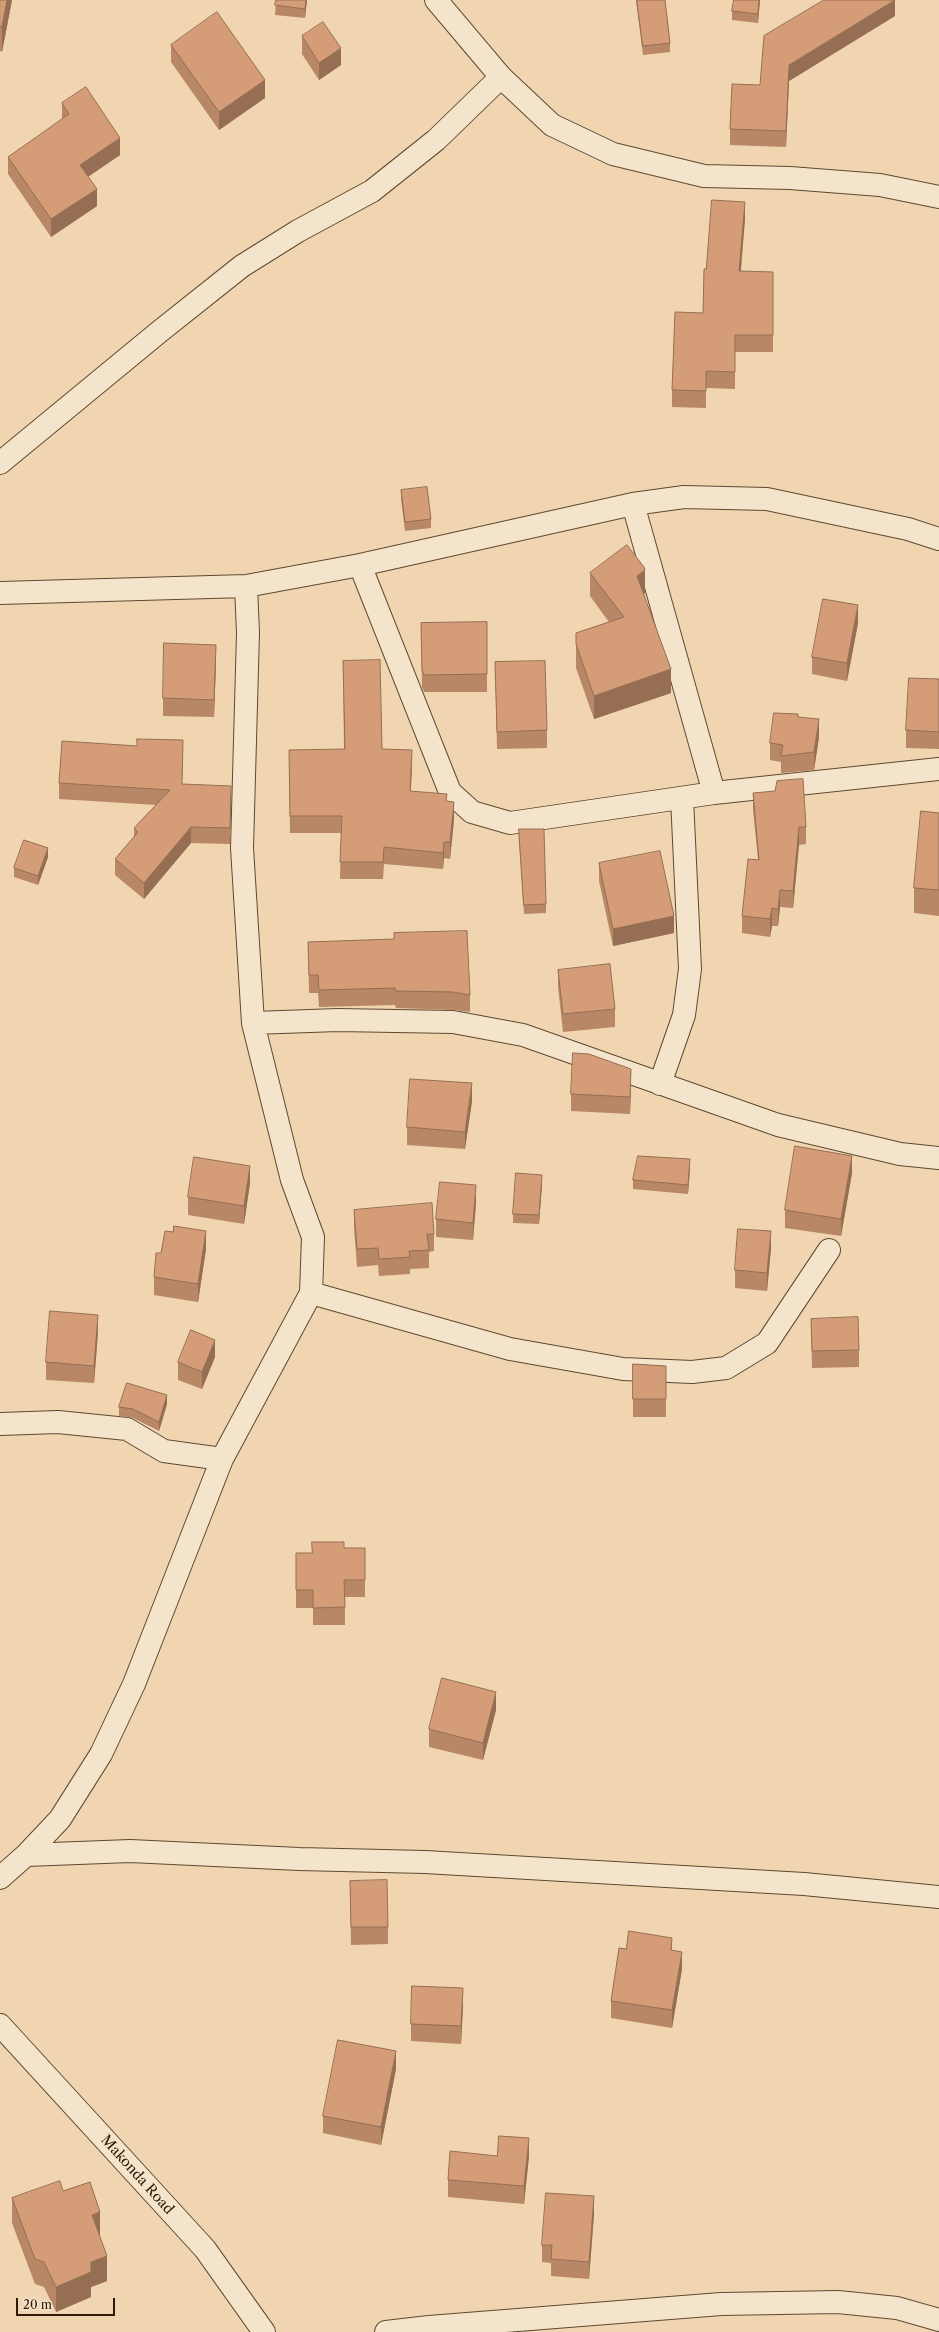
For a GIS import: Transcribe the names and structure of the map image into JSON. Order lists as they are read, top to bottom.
{
  "streets": {
    "street": ["Makonda Road"]
  },
  "scale_bar": "20 m"
}
